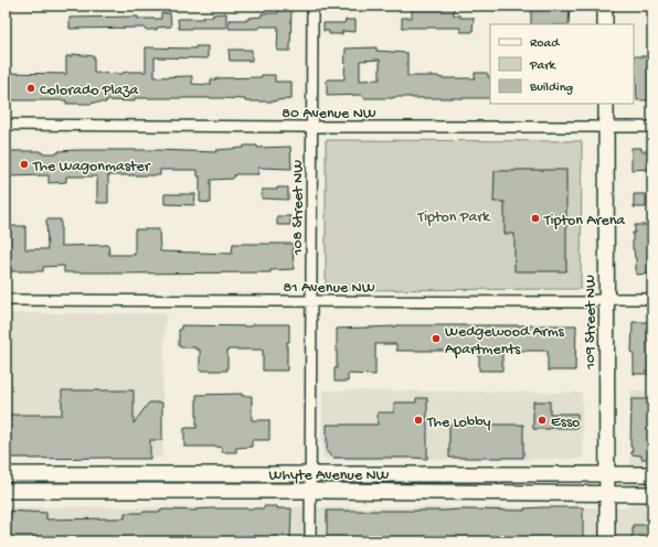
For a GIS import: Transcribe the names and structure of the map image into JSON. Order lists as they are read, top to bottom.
{
  "streets": {
    "main road": ["109 Street NW", "Whyte Avenue NW"],
    "street": ["80 Avenue NW", "108 Street NW", "81 Avenue NW"]
  },
  "crossings": [
    ["80 Avenue NW", "108 Street NW"],
    ["80 Avenue NW", "109 Street NW"],
    ["108 Street NW", "81 Avenue NW"],
    ["108 Street NW", "Whyte Avenue NW"],
    ["81 Avenue NW", "109 Street NW"],
    ["109 Street NW", "Whyte Avenue NW"]
  ],
  "parks": ["Tipton Park"],
  "places": [
    "Colorado Plaza",
    "The Wagonmaster",
    "Tipton Arena",
    "Wedgewood Arms Apartments",
    "The Lobby",
    "Esso"
  ],
  "legend": ["Road", "Park", "Building"]
}
